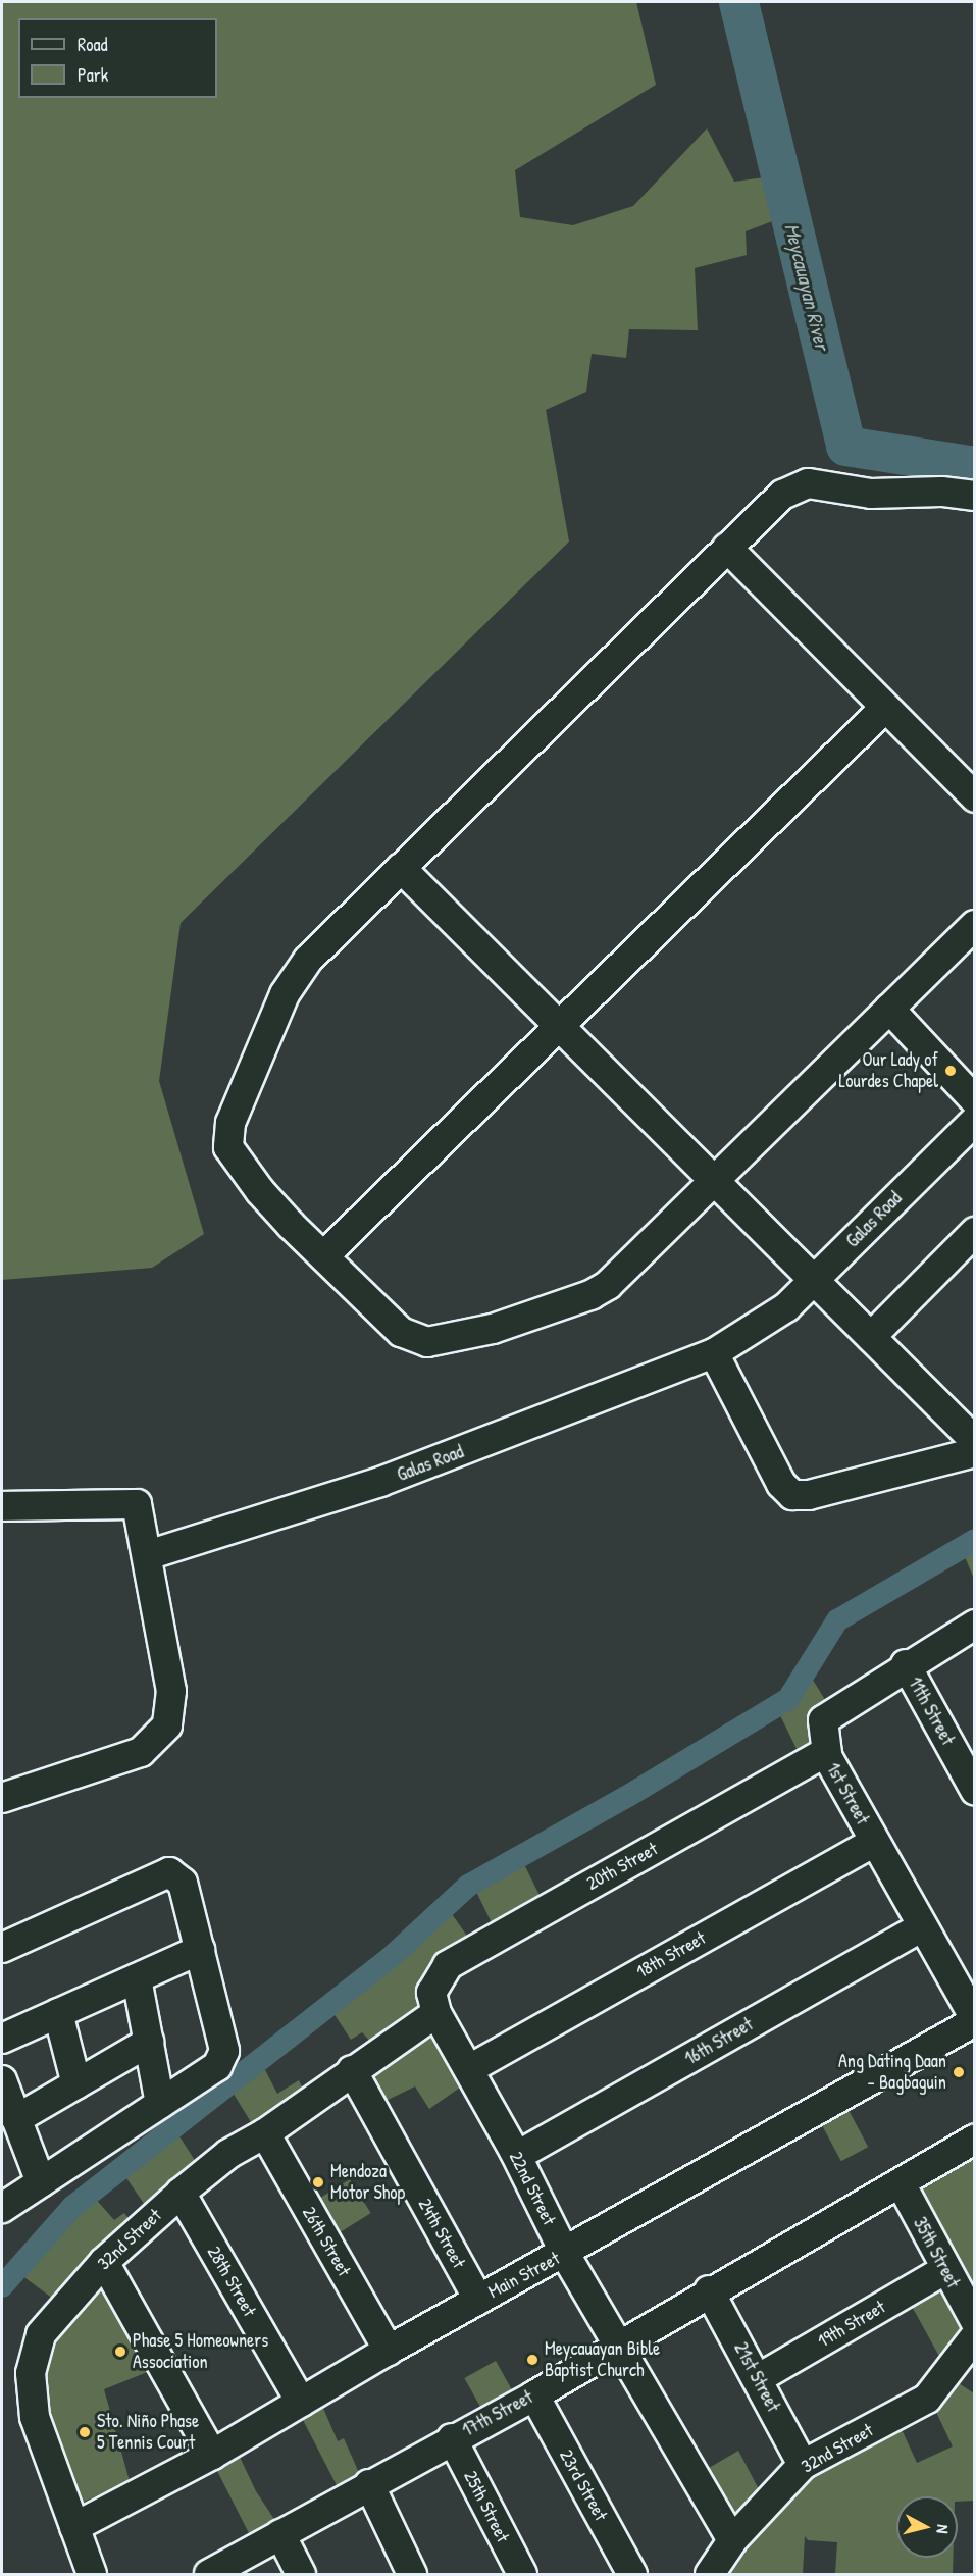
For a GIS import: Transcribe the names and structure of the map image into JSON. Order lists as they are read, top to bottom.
{
  "streets": {
    "street": [
      "Galas Road",
      "11th Street",
      "1st Street",
      "20th Street",
      "18th Street",
      "16th Street",
      "22nd Street",
      "24th Street",
      "32nd Street",
      "26th Street",
      "35th Street",
      "Main Street",
      "28th Street",
      "19th Street",
      "21st Street",
      "17th Street",
      "23rd Street",
      "25th Street"
    ]
  },
  "crossings": [
    ["11th Street", "1st Street"],
    ["1st Street", "20th Street"],
    ["1st Street", "18th Street"],
    ["1st Street", "16th Street"],
    ["1st Street", "Main Street"],
    ["20th Street", "22nd Street"],
    ["20th Street", "32nd Street"],
    ["18th Street", "22nd Street"],
    ["16th Street", "22nd Street"],
    ["22nd Street", "32nd Street"],
    ["22nd Street", "Main Street"],
    ["22nd Street", "17th Street"],
    ["24th Street", "32nd Street"],
    ["24th Street", "Main Street"],
    ["32nd Street", "26th Street"],
    ["32nd Street", "Main Street"],
    ["32nd Street", "28th Street"],
    ["32nd Street", "21st Street"],
    ["26th Street", "Main Street"],
    ["35th Street", "19th Street"],
    ["35th Street", "17th Street"],
    ["Main Street", "28th Street"],
    ["19th Street", "21st Street"],
    ["21st Street", "17th Street"],
    ["17th Street", "23rd Street"],
    ["17th Street", "25th Street"]
  ],
  "water": ["Meycauayan River"],
  "places": [
    "Our Lady of Lourdes Chapel",
    "Ang Dating Daan - Bagbaguin",
    "Mendoza Motor Shop",
    "Phase 5 Homeowners Association",
    "Meycauayan Bible Baptist Church",
    "Sto. Niño Phase 5 Tennis Court"
  ],
  "legend": ["Road", "Park"],
  "north": "right"
}
